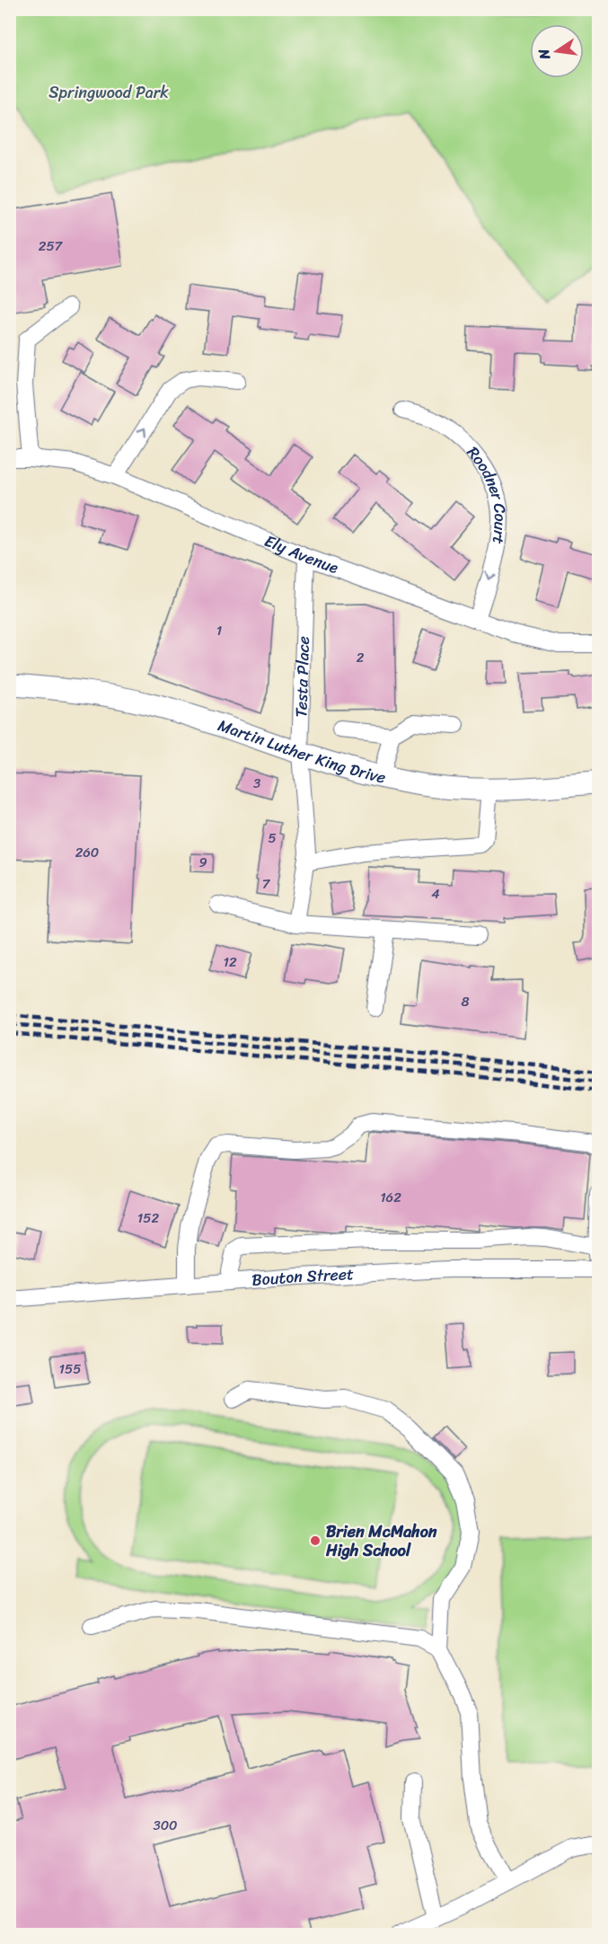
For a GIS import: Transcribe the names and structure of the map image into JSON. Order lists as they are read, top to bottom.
{
  "streets": {
    "main road": ["Martin Luther King Drive"],
    "street": [
      "Roodner Court",
      "Ely Avenue",
      "Testa Place",
      "Bouton Street"
    ]
  },
  "crossings": [
    ["Roodner Court", "Ely Avenue"],
    ["Ely Avenue", "Testa Place"],
    ["Testa Place", "Martin Luther King Drive"]
  ],
  "one_way": ["Roodner Court"],
  "parks": ["Springwood Park"],
  "places": ["Brien McMahon High School"],
  "house_numbers": [
    "257",
    "1",
    "2",
    "3",
    "5",
    "260",
    "9",
    "7",
    "4",
    "12",
    "8",
    "162",
    "152",
    "155",
    "300"
  ],
  "north": "left"
}
